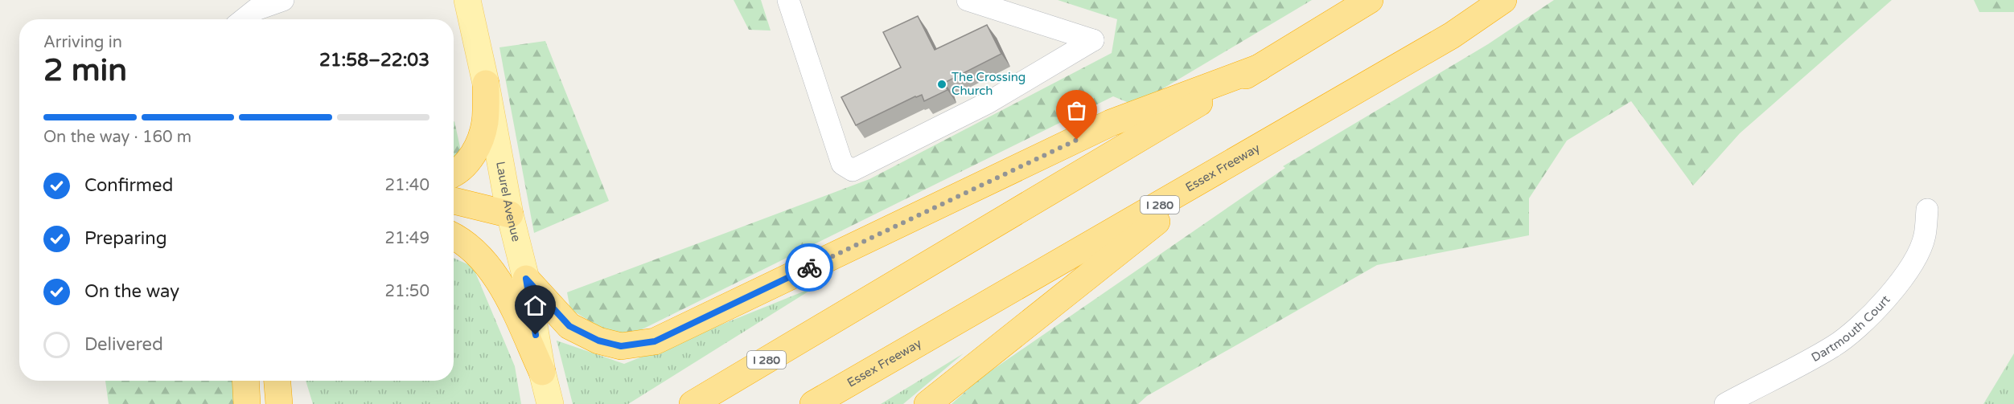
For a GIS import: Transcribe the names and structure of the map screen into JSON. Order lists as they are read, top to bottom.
{
  "streets": {
    "highway": ["Essex Freeway", "I 280"],
    "main road": ["Laurel Avenue"],
    "street": ["Dartmouth Court"]
  },
  "places": ["The Crossing Church"],
  "page": {
    "heading": ["2 min", "Arriving in", "21:58–22:03"],
    "bar": "On the way · 160 m",
    "list": [
      ["Confirmed", "21:40"],
      ["Preparing", "21:49"],
      ["On the way", "21:50"],
      "Delivered"
    ]
  }
}
